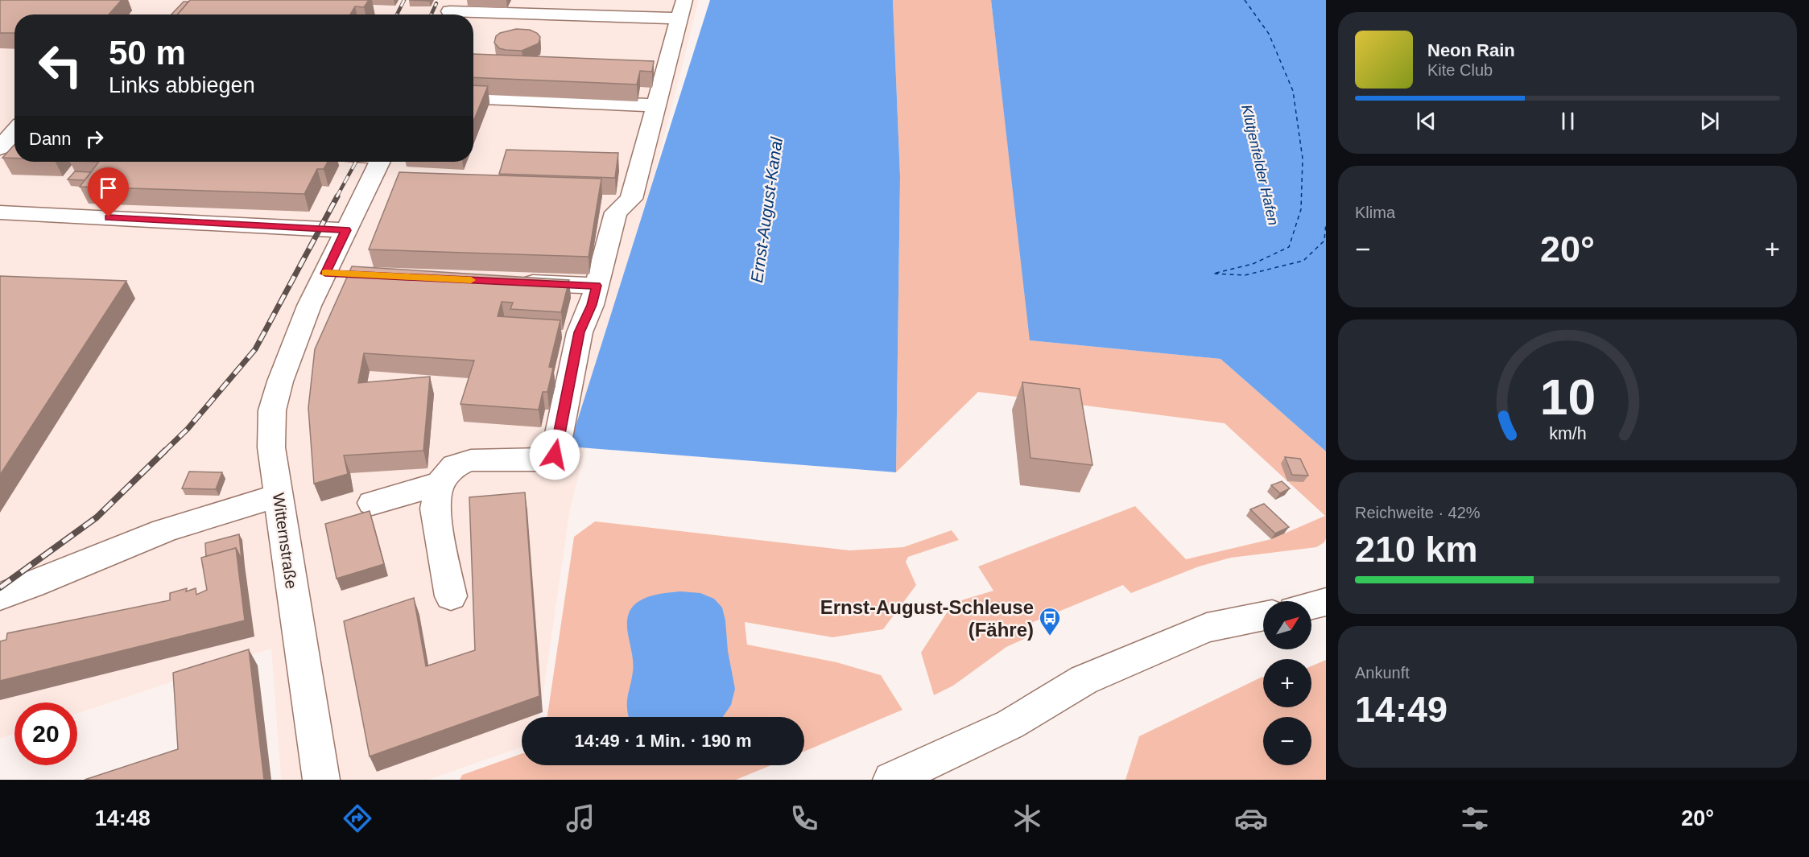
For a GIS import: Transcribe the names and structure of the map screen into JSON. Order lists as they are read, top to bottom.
{
  "streets": {
    "street": ["Witternstraße"]
  },
  "water": ["Klütjenfelder Hafen", "Ernst-August-Kanal"],
  "places": {
    "bus stop": ["Ernst-August-Schleuse (Fähre)"]
  },
  "north": "top right",
  "page": {
    "turn": ["50 m", "Links abbiegen"],
    "song": ["Neon Rain", "Kite Club"],
    "then": "Dann",
    "tile": [
      "Klima",
      ["Reichweite · 42%", "210 km"],
      ["Ankunft", "14:49"]
    ],
    "heat": ["−", "20°", "+"],
    "map_buttons": ["+", "−"],
    "limit": "20",
    "trip": "14:49 · 1 Min. · 190 m",
    "tabs": ["14:48", "20°"],
    "gauge": ["10", "km/h"]
  }
}
